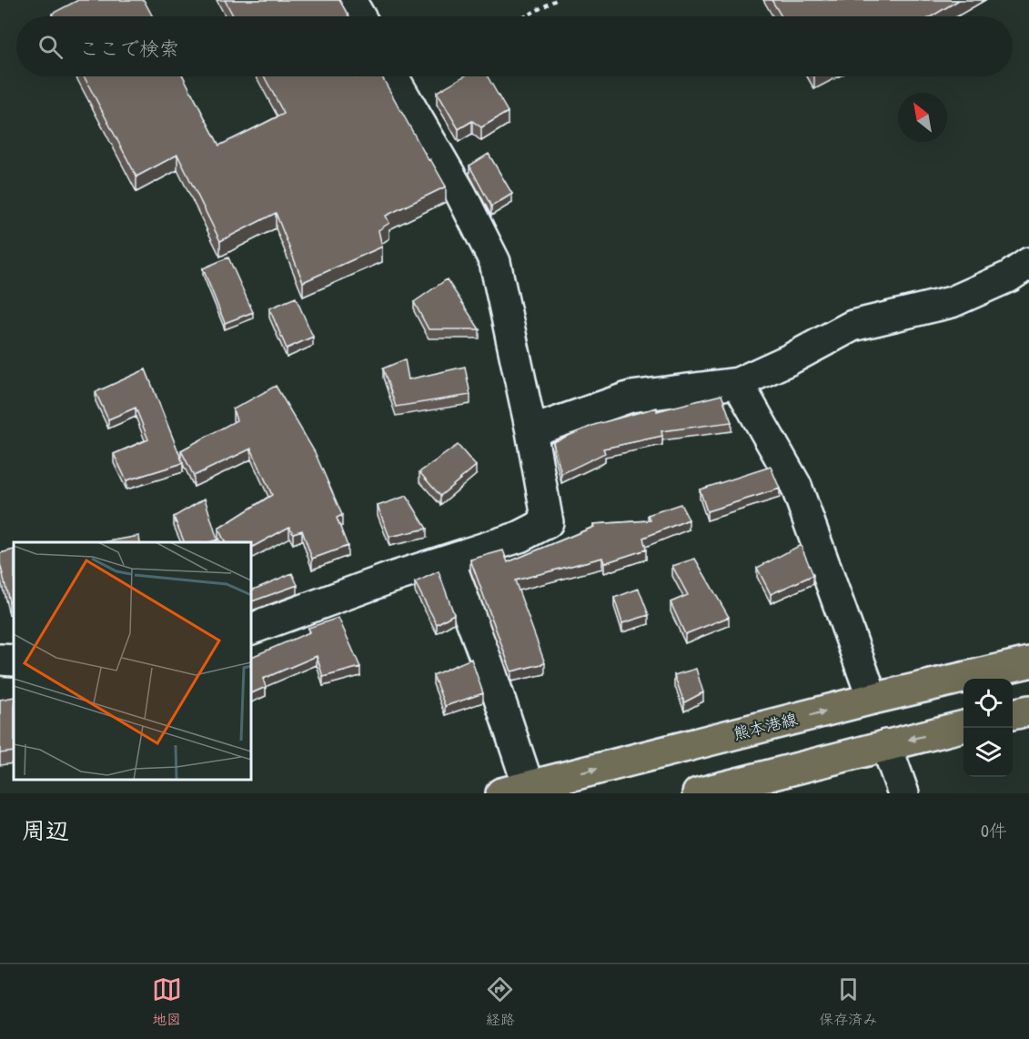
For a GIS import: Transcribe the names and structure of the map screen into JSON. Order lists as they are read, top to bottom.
{
  "streets": {
    "main road": ["熊本港線"]
  },
  "north": "top left",
  "page": {
    "search": "ここで検索",
    "heading": ["周辺", "0件"],
    "nav": ["地図", "経路", "保存済み"]
  }
}
